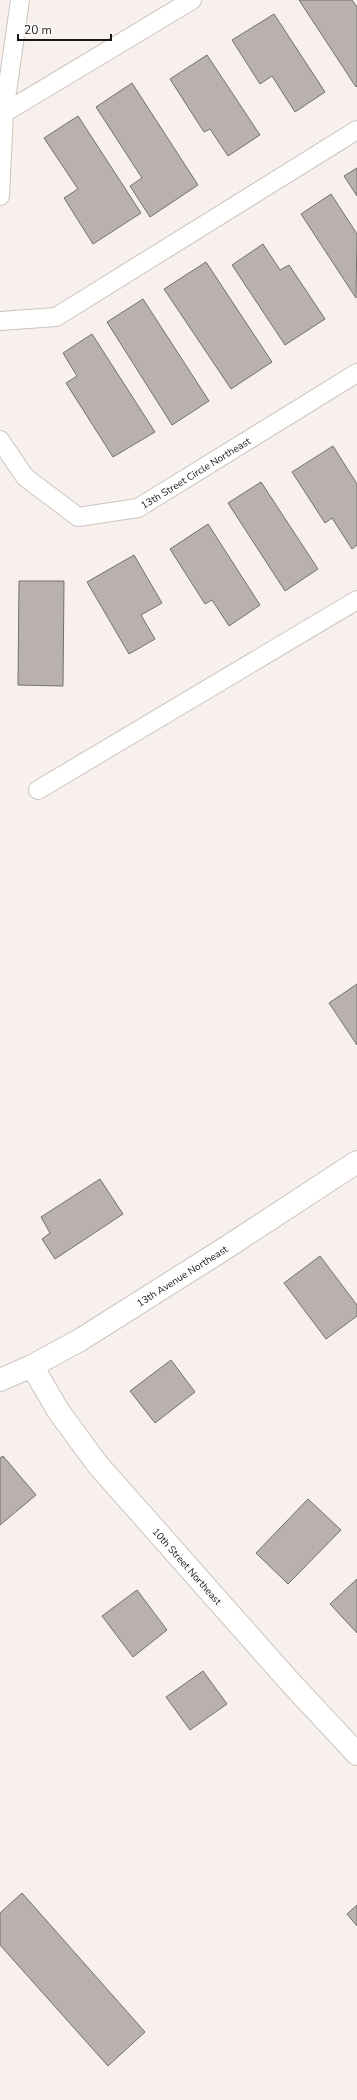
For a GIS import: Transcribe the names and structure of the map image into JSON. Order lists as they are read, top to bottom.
{
  "streets": {
    "street": ["13th Avenue Northeast", "10th Street Northeast"],
    "lane": ["13th Street Circle Northeast"]
  },
  "crossings": [
    ["13th Avenue Northeast", "10th Street Northeast"]
  ],
  "scale_bar": "20 m"
}
